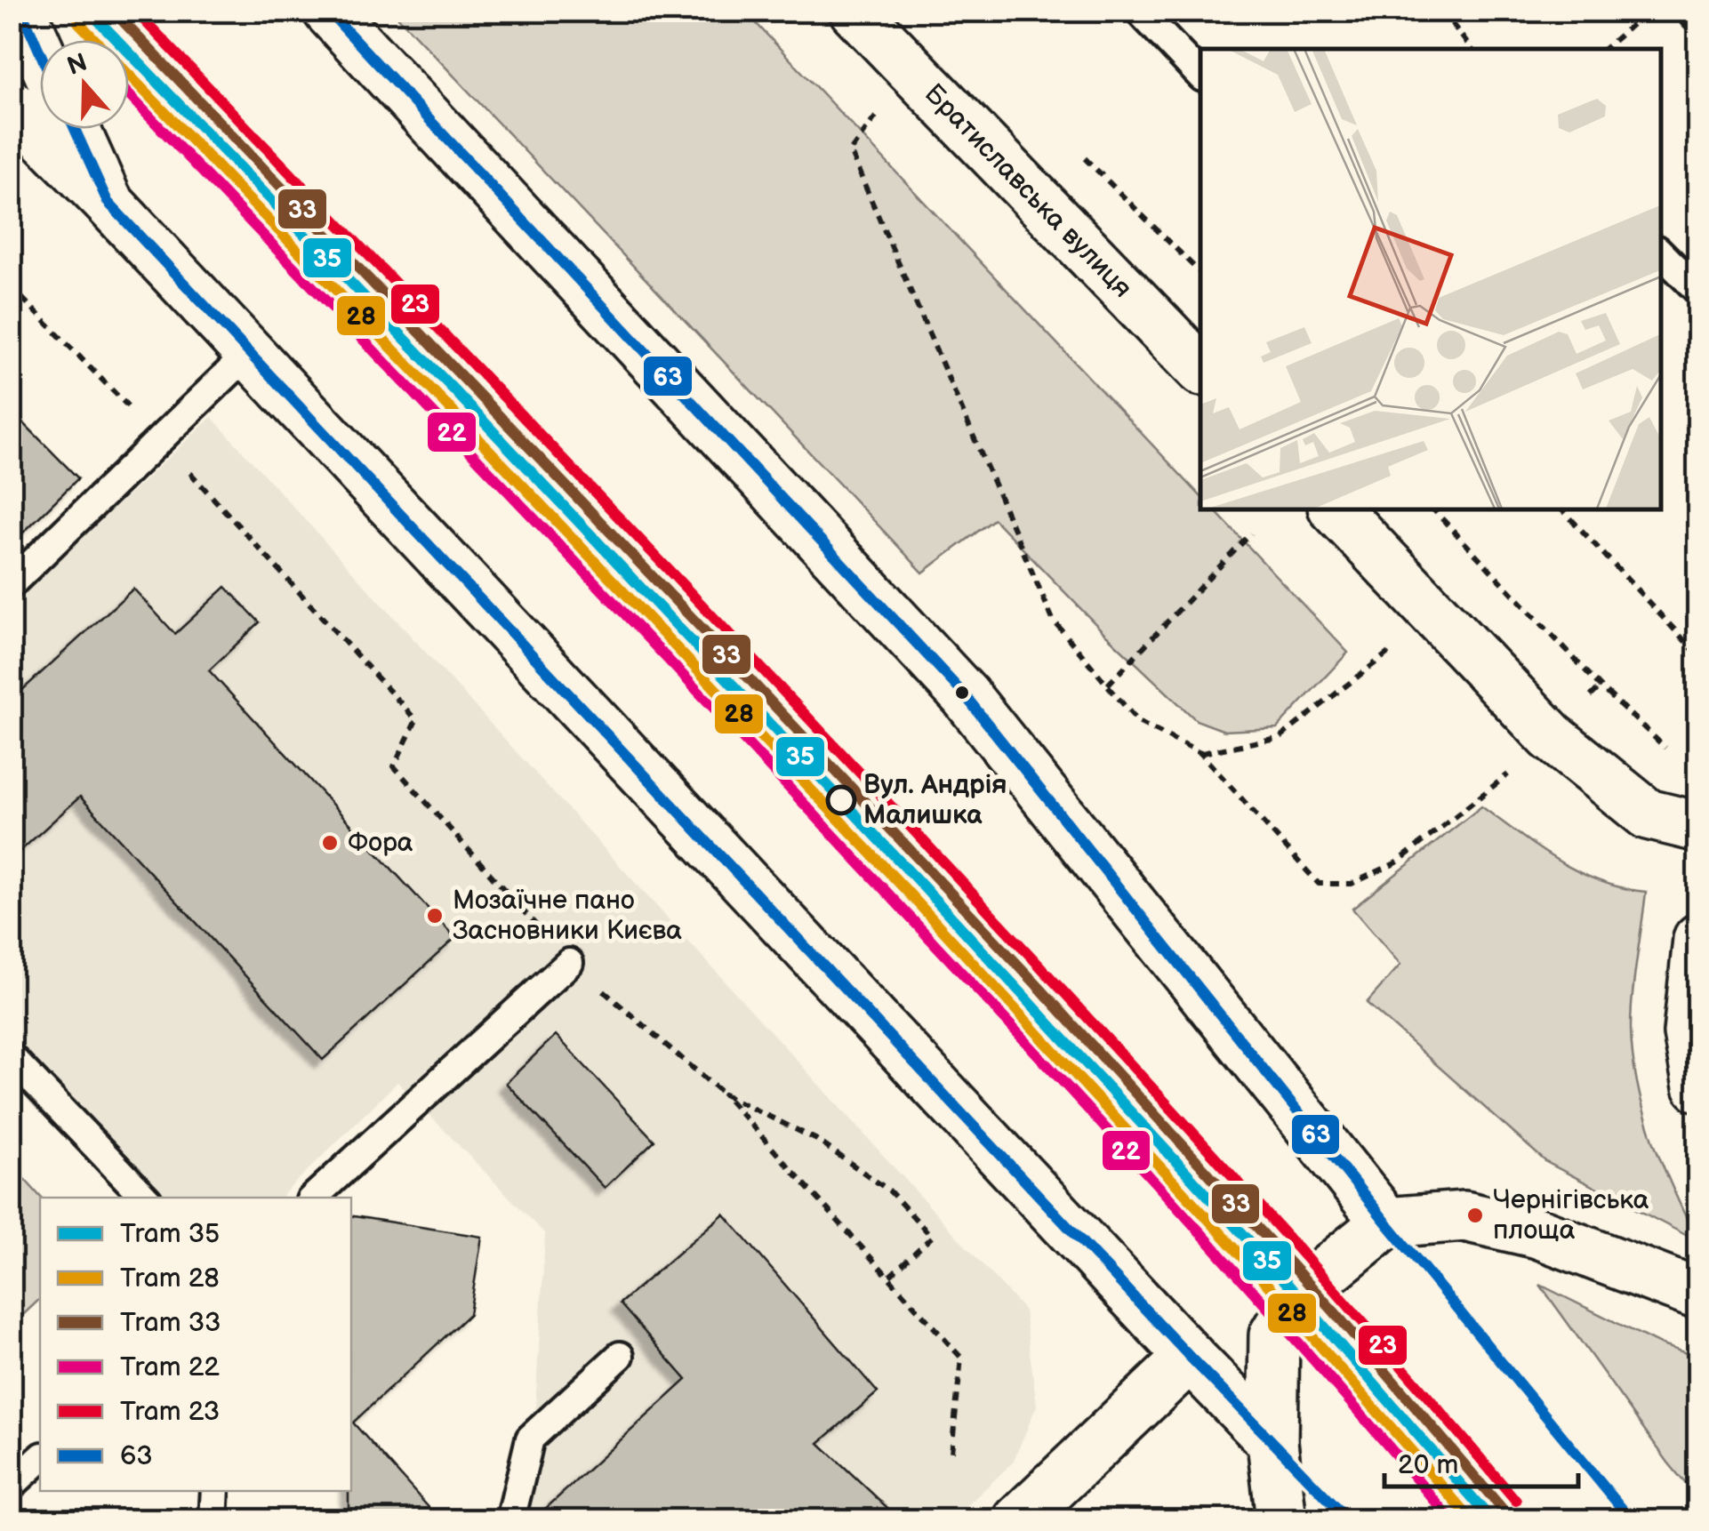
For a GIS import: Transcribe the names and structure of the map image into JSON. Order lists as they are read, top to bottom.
{
  "streets": {
    "main road": ["Братиславська вулиця"]
  },
  "places": [
    "Вул. Андрія Малишка",
    "Фора",
    "Мозаїчне пано Засновники Києва",
    "Чернігівська площа"
  ],
  "lines": [
    "tram line 35",
    "tram line 33",
    "tram line 23",
    "transit line 63",
    "tram line 28",
    "tram line 22"
  ],
  "legend": [
    "Tram 35",
    "Tram 28",
    "Tram 33",
    "Tram 22",
    "Tram 23",
    "63"
  ],
  "scale_bar": "20 m",
  "north": "top"
}
